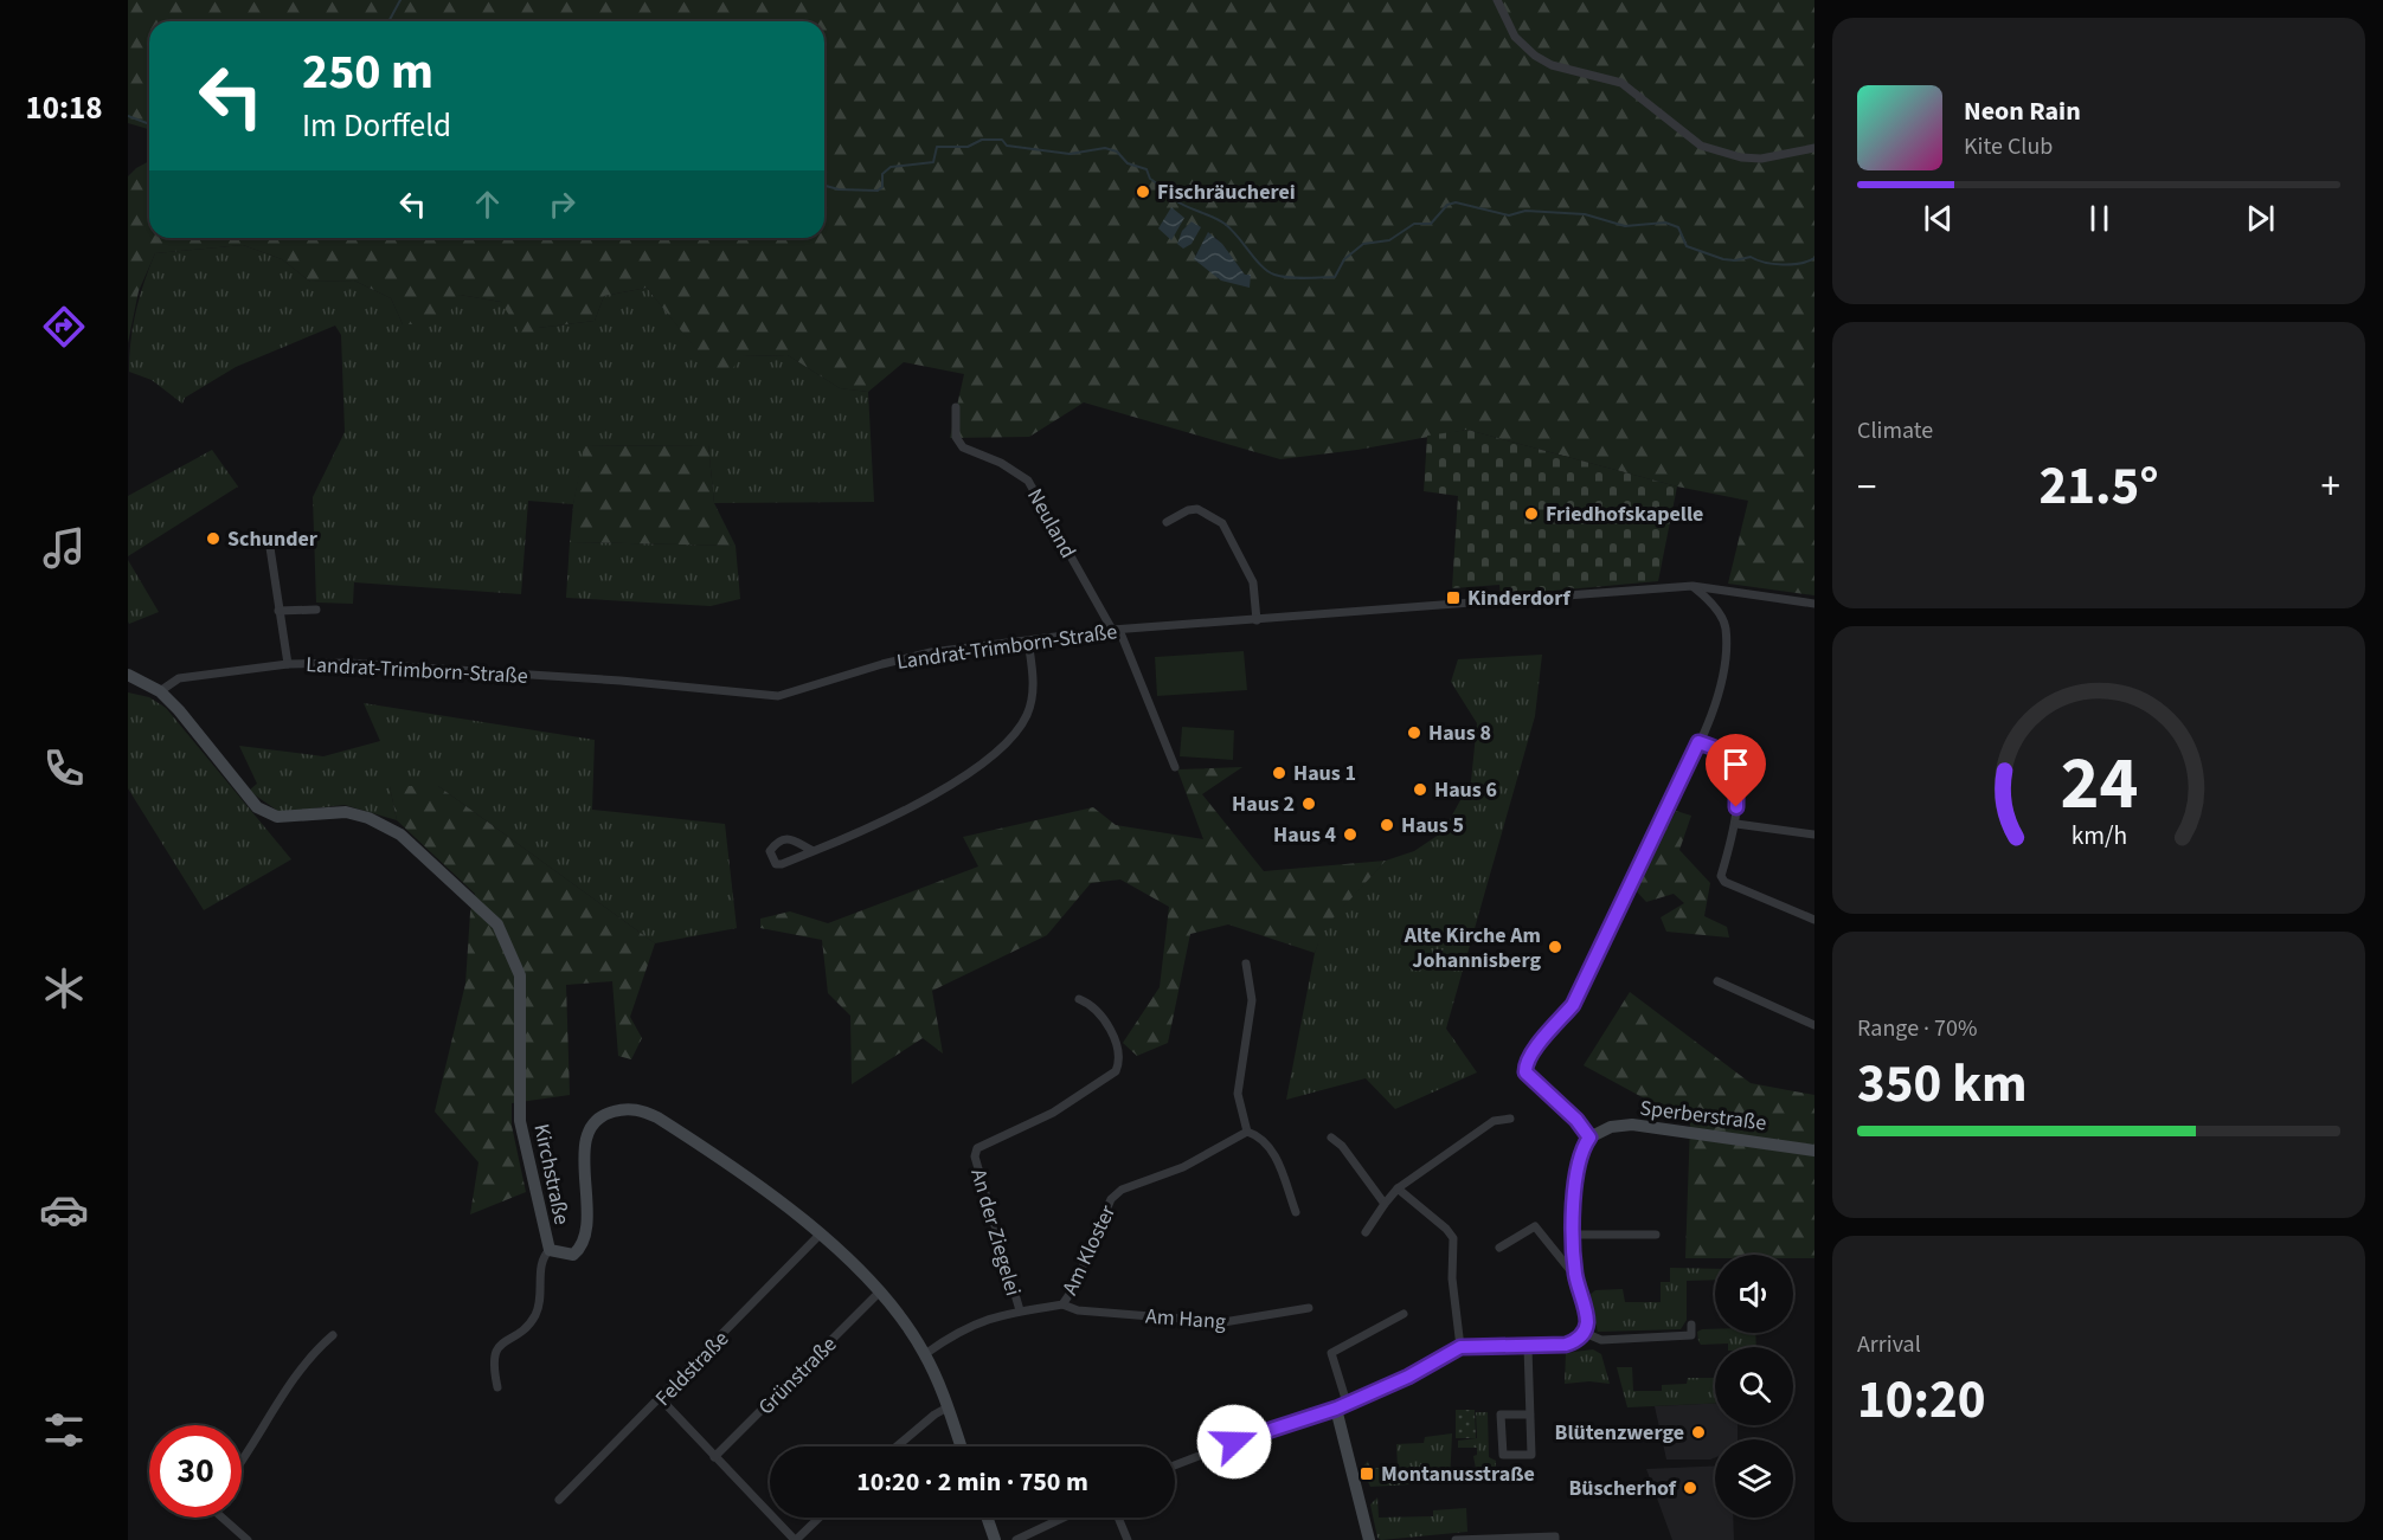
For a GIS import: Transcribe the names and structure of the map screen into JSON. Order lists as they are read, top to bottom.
{
  "streets": {
    "street": [
      "Neuland",
      "Landrat-Trimborn-Straße",
      "Sperberstraße",
      "Kirchstraße",
      "An der Ziegelei",
      "Am Kloster",
      "Am Hang",
      "Feldstraße",
      "Grünstraße"
    ]
  },
  "crossings": [
    ["Neuland", "Landrat-Trimborn-Straße"],
    ["Landrat-Trimborn-Straße", "Kirchstraße"],
    ["Kirchstraße", "Am Kloster"],
    ["Kirchstraße", "Feldstraße"],
    ["Kirchstraße", "Grünstraße"],
    ["An der Ziegelei", "Am Kloster"],
    ["Am Kloster", "Am Hang"]
  ],
  "places": {
    "other": [
      "Fischräucherei",
      "Friedhofskapelle",
      "Schunder",
      "Haus 8",
      "Haus 1",
      "Haus 6",
      "Haus 2",
      "Haus 5",
      "Haus 4",
      "Alte Kirche Am Johannisberg",
      "Blütenzwerge",
      "Büscherhof"
    ],
    "transit": ["Kinderdorf", "Montanusstraße"]
  },
  "page": {
    "tabs": "10:18",
    "turn": ["250 m", "Im Dorffeld"],
    "song": ["Neon Rain", "Kite Club"],
    "tile": [
      "Climate",
      ["Range · 70%", "350 km"],
      ["Arrival", "10:20"]
    ],
    "heat": ["−", "21.5°", "+"],
    "limit": "30",
    "trip": "10:20 · 2 min · 750 m",
    "gauge": ["24", "km/h"]
  }
}
